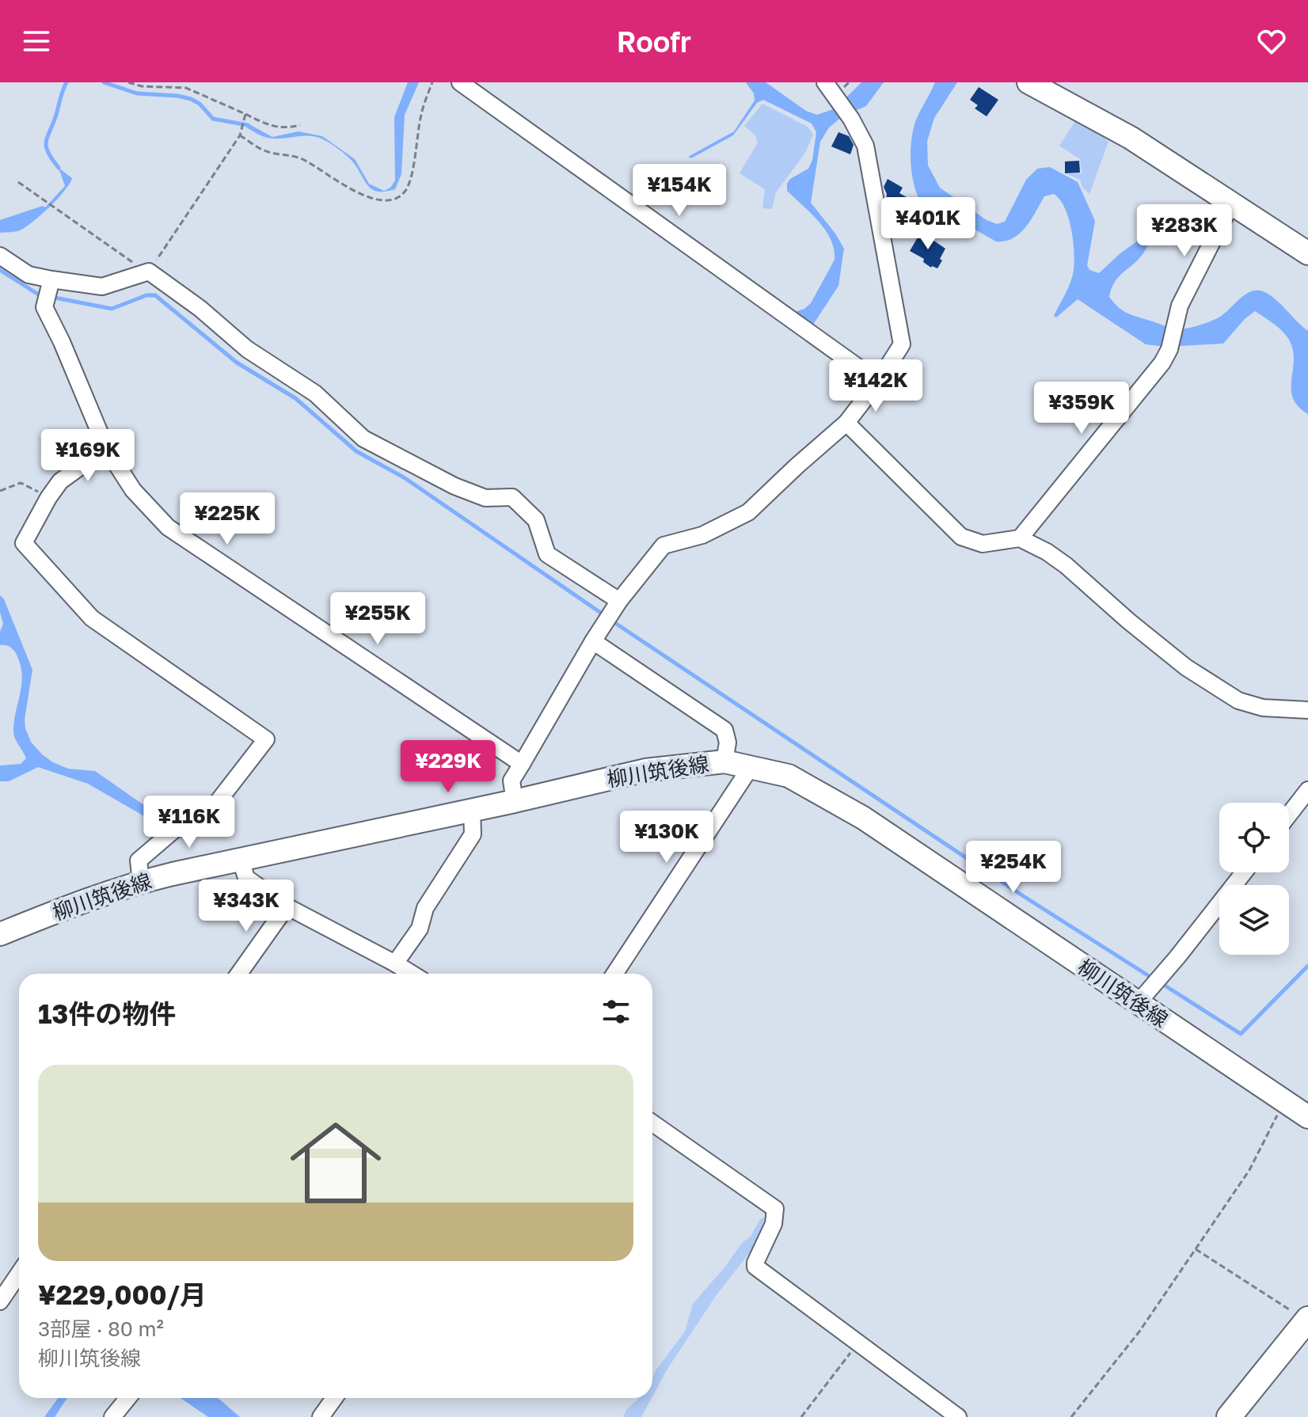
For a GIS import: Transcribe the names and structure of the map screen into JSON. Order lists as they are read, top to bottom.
{
  "streets": {
    "main road": ["柳川筑後線"]
  },
  "page": {
    "header": "Roofr",
    "price": [
      "¥154K",
      "¥401K",
      "¥283K",
      "¥142K",
      "¥359K",
      "¥169K",
      "¥225K",
      "¥255K",
      "¥229K",
      "¥116K",
      "¥130K",
      "¥254K",
      "¥343K"
    ],
    "heading": "13件の物件",
    "list": [
      {
        "name": "¥229,000/月",
        "note": "3部屋 · 80 m² · 柳川筑後線"
      }
    ]
  }
}
